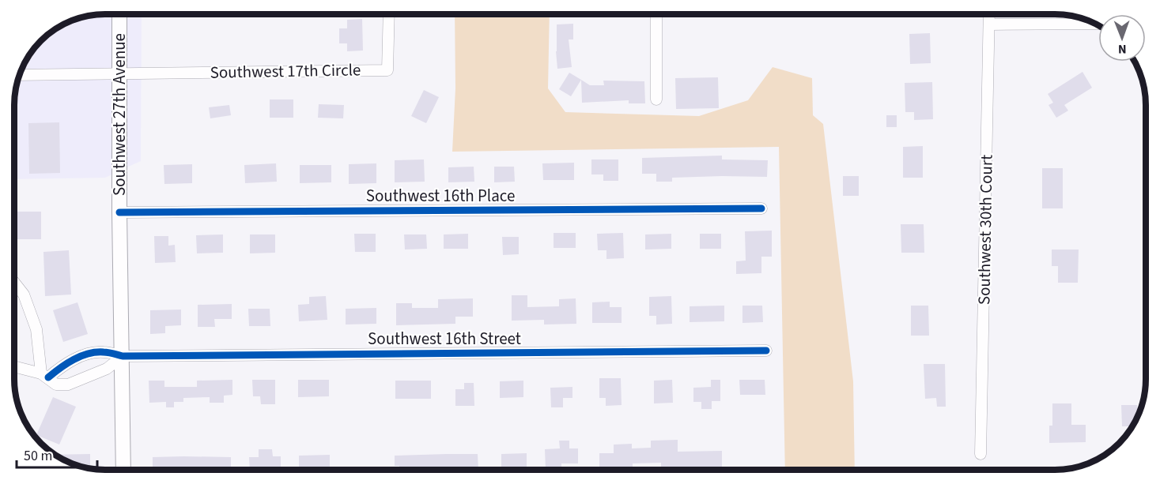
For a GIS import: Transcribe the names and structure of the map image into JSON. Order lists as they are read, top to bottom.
{
  "streets": {
    "main road": ["Southwest 27th Avenue"],
    "street": [
      "Southwest 17th Circle",
      "Southwest 16th Place",
      "Southwest 30th Court",
      "Southwest 16th Street"
    ]
  },
  "crossings": [
    ["Southwest 17th Circle", "Southwest 27th Avenue"],
    ["Southwest 27th Avenue", "Southwest 16th Place"],
    ["Southwest 27th Avenue", "Southwest 16th Street"]
  ],
  "scale_bar": "50 m",
  "north": "bottom"
}
